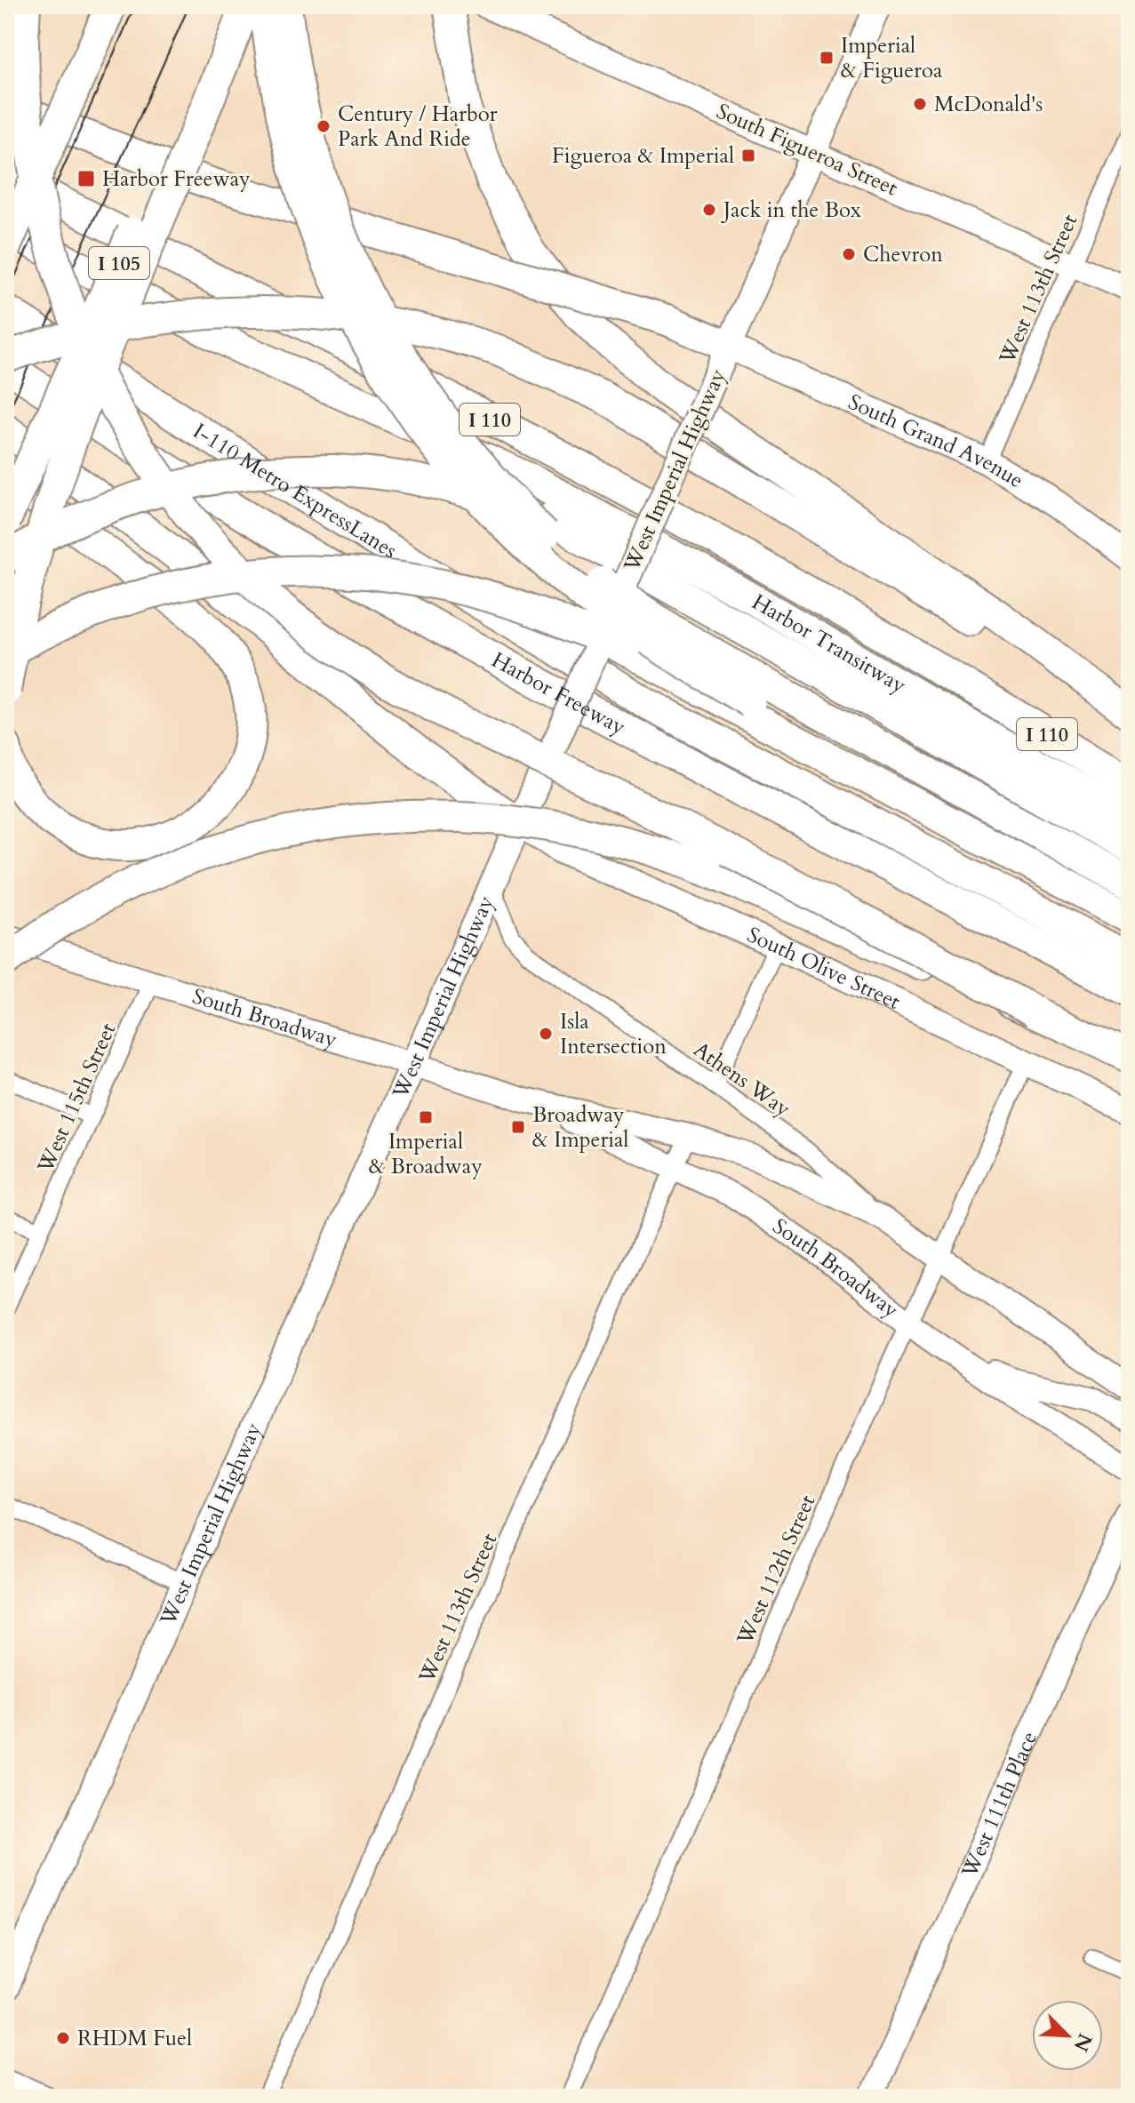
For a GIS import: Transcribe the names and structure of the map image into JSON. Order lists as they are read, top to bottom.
{
  "streets": {
    "highway": [
      "I 105",
      "I 110",
      "I-110 Metro ExpressLanes",
      "Harbor Transitway",
      "Harbor Freeway"
    ],
    "main road": [
      "South Figueroa Street",
      "South Grand Avenue",
      "West Imperial Highway",
      "South Olive Street",
      "South Broadway",
      "West 111th Place"
    ],
    "street": [
      "West 113th Street",
      "Athens Way",
      "West 115th Street",
      "West 112th Street"
    ]
  },
  "crossings": [
    ["South Figueroa Street", "West 113th Street"],
    ["South Figueroa Street", "West Imperial Highway"],
    ["West 113th Street", "South Grand Avenue"],
    ["West 113th Street", "South Broadway"],
    ["South Grand Avenue", "West Imperial Highway"],
    ["West Imperial Highway", "South Olive Street"],
    ["West Imperial Highway", "South Broadway"],
    ["West Imperial Highway", "Athens Way"],
    ["South Olive Street", "West 112th Street"],
    ["South Broadway", "Athens Way"],
    ["South Broadway", "West 115th Street"],
    ["South Broadway", "West 112th Street"]
  ],
  "places": {
    "transit": [
      "Imperial & Figueroa",
      "Figueroa & Imperial",
      "Harbor Freeway",
      "Imperial & Broadway",
      "Broadway & Imperial"
    ],
    "other": [
      "McDonald's",
      "Century / Harbor Park And Ride",
      "Jack in the Box",
      "Chevron",
      "Isla Intersection",
      "RHDM Fuel"
    ]
  },
  "north": "bottom right"
}
